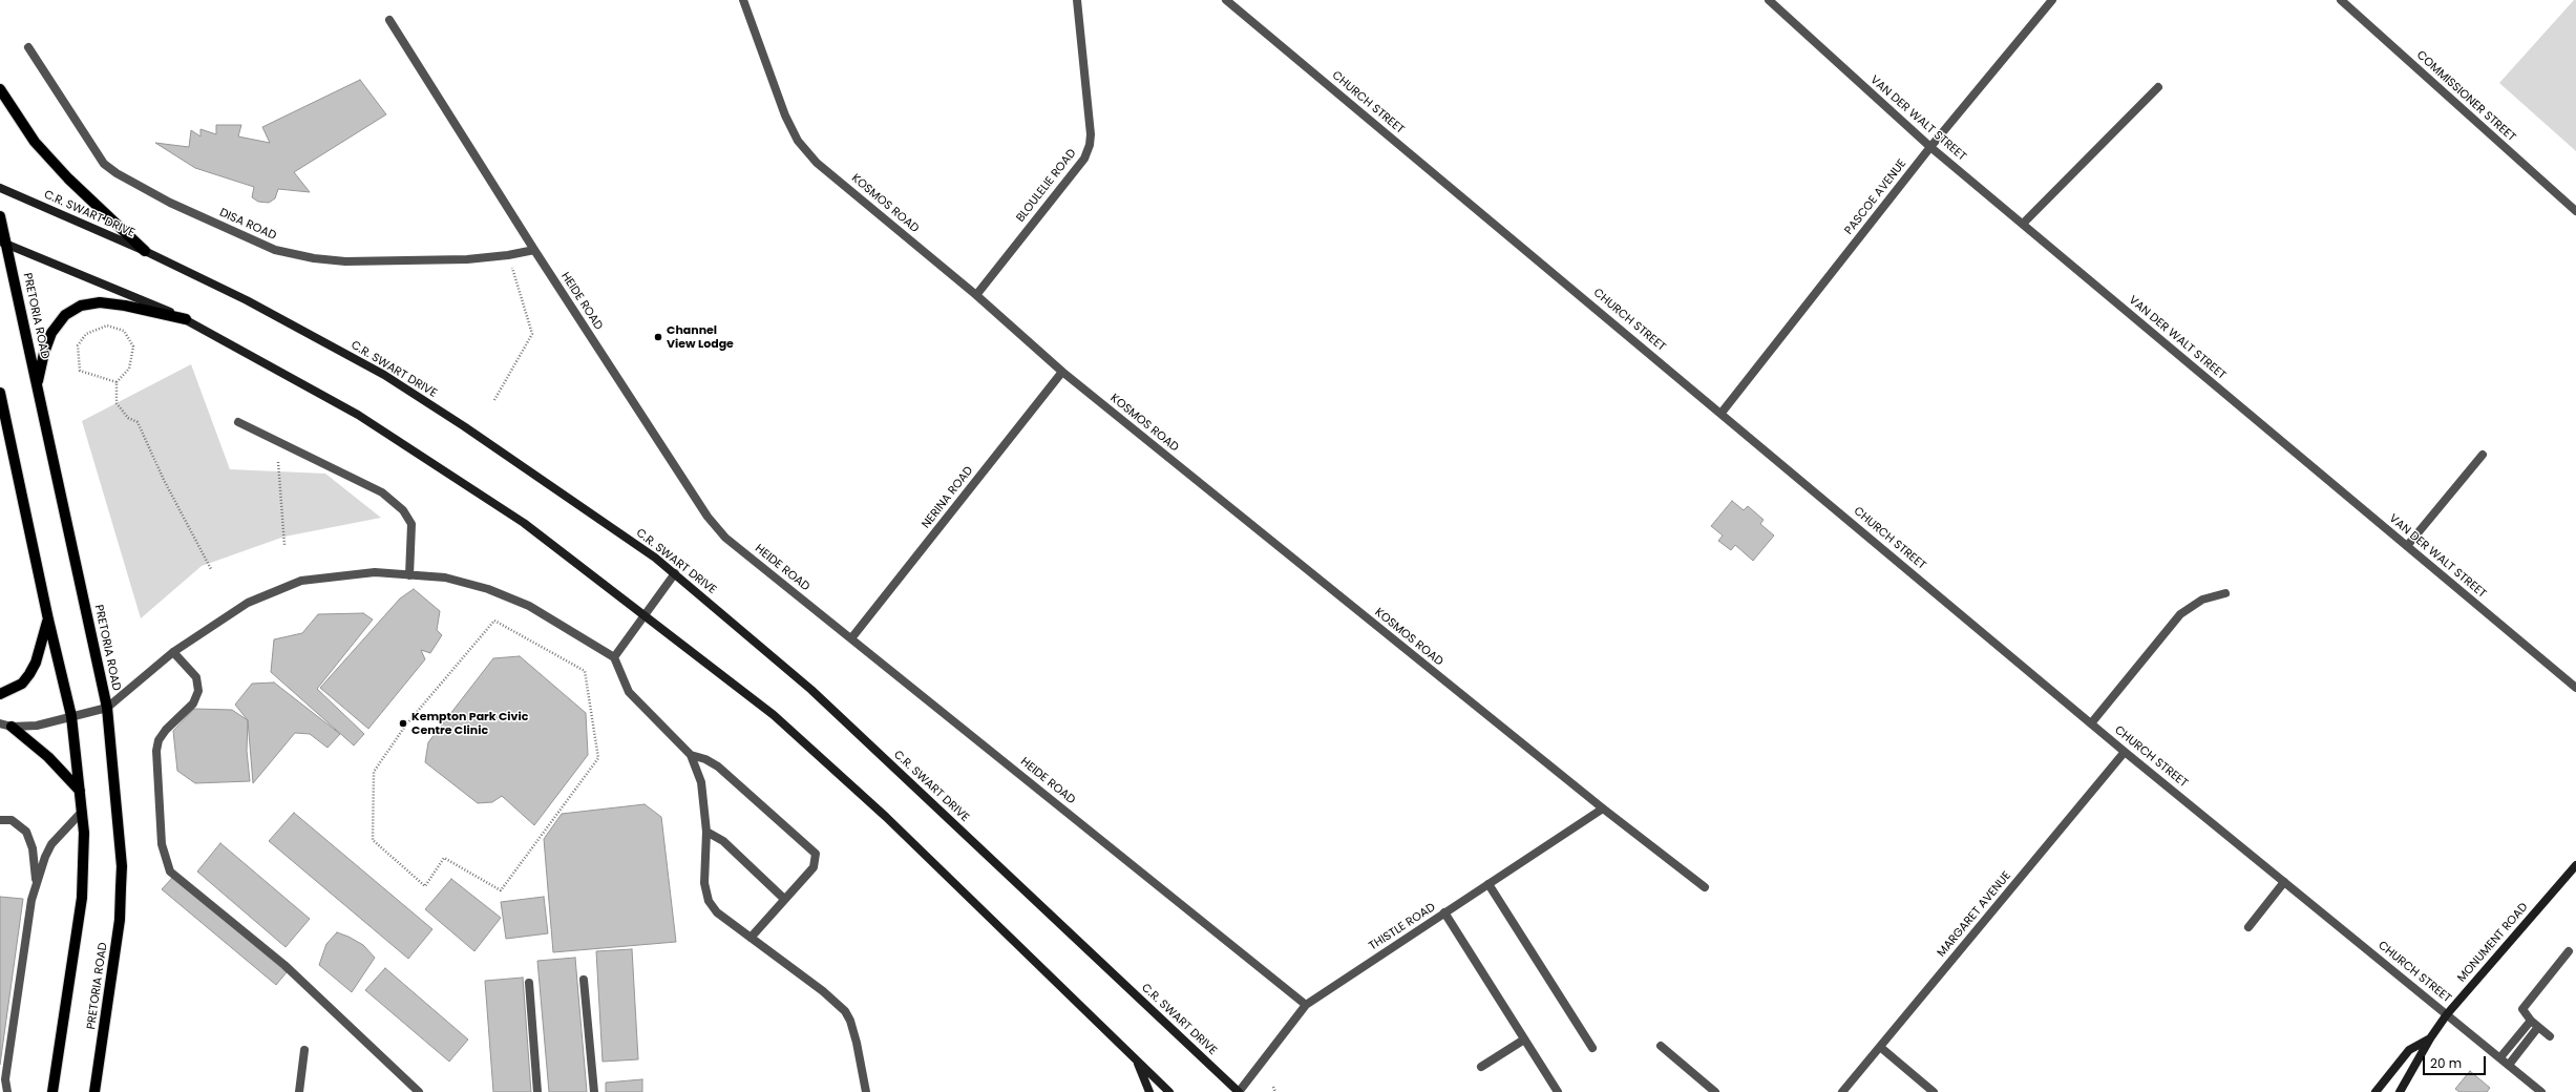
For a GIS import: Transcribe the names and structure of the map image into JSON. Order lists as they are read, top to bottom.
{
  "streets": {
    "main road": ["C.R. SWART DRIVE", "PRETORIA ROAD", "MONUMENT ROAD"],
    "street": [
      "COMMISSIONER STREET",
      "CHURCH STREET",
      "VAN DER WALT STREET",
      "BLOULELIE ROAD",
      "PASCOE AVENUE",
      "KOSMOS ROAD",
      "DISA ROAD",
      "HEIDE ROAD",
      "NERINA ROAD",
      "MARGARET AVENUE",
      "THISTLE ROAD"
    ]
  },
  "crossings": [
    ["CHURCH STREET", "PASCOE AVENUE"],
    ["CHURCH STREET", "MARGARET AVENUE"],
    ["CHURCH STREET", "MONUMENT ROAD"],
    ["VAN DER WALT STREET", "PASCOE AVENUE"],
    ["BLOULELIE ROAD", "KOSMOS ROAD"],
    ["KOSMOS ROAD", "NERINA ROAD"],
    ["KOSMOS ROAD", "THISTLE ROAD"],
    ["C.R. SWART DRIVE", "THISTLE ROAD"],
    ["DISA ROAD", "HEIDE ROAD"],
    ["HEIDE ROAD", "NERINA ROAD"],
    ["HEIDE ROAD", "THISTLE ROAD"]
  ],
  "places": ["Channel View Lodge", "Kempton Park Civic Centre Clinic"],
  "scale_bar": "20 m"
}
